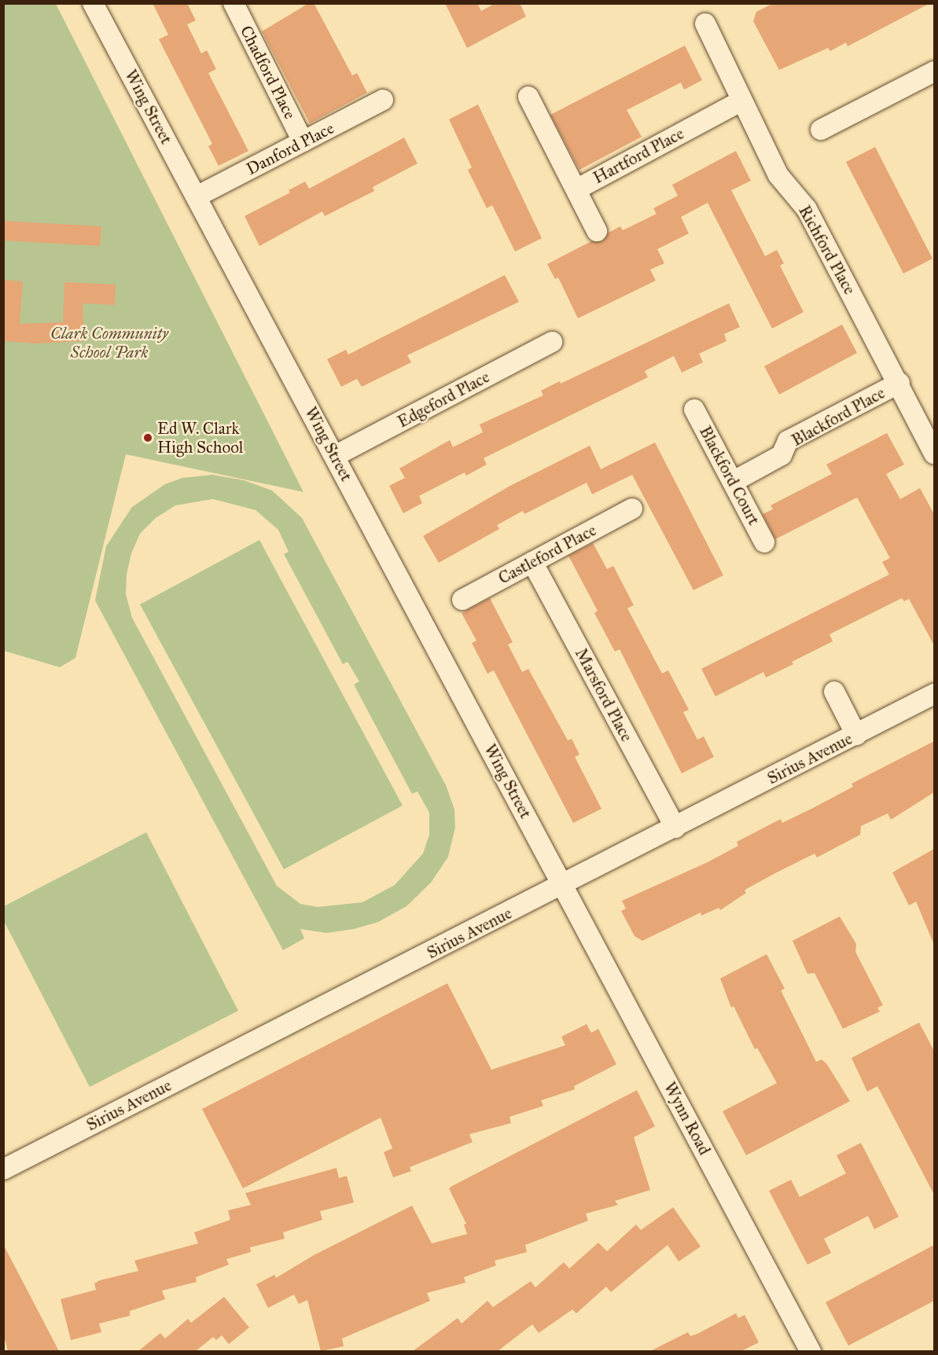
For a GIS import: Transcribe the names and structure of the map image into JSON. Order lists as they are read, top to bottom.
{
  "streets": {
    "street": [
      "Chadford Place",
      "Wing Street",
      "Danford Place",
      "Hartford Place",
      "Richford Place",
      "Edgeford Place",
      "Blackford Place",
      "Blackford Court",
      "Castleford Place",
      "Marsford Place",
      "Sirius Avenue",
      "Wynn Road"
    ]
  },
  "crossings": [
    ["Chadford Place", "Danford Place"],
    ["Wing Street", "Danford Place"],
    ["Wing Street", "Edgeford Place"],
    ["Wing Street", "Sirius Avenue"],
    ["Wing Street", "Wynn Road"],
    ["Hartford Place", "Richford Place"],
    ["Richford Place", "Blackford Place"],
    ["Blackford Place", "Blackford Court"],
    ["Castleford Place", "Marsford Place"],
    ["Marsford Place", "Sirius Avenue"],
    ["Sirius Avenue", "Wynn Road"]
  ],
  "parks": ["Clark Community School Park"],
  "places": ["Ed W. Clark High School"]
}
